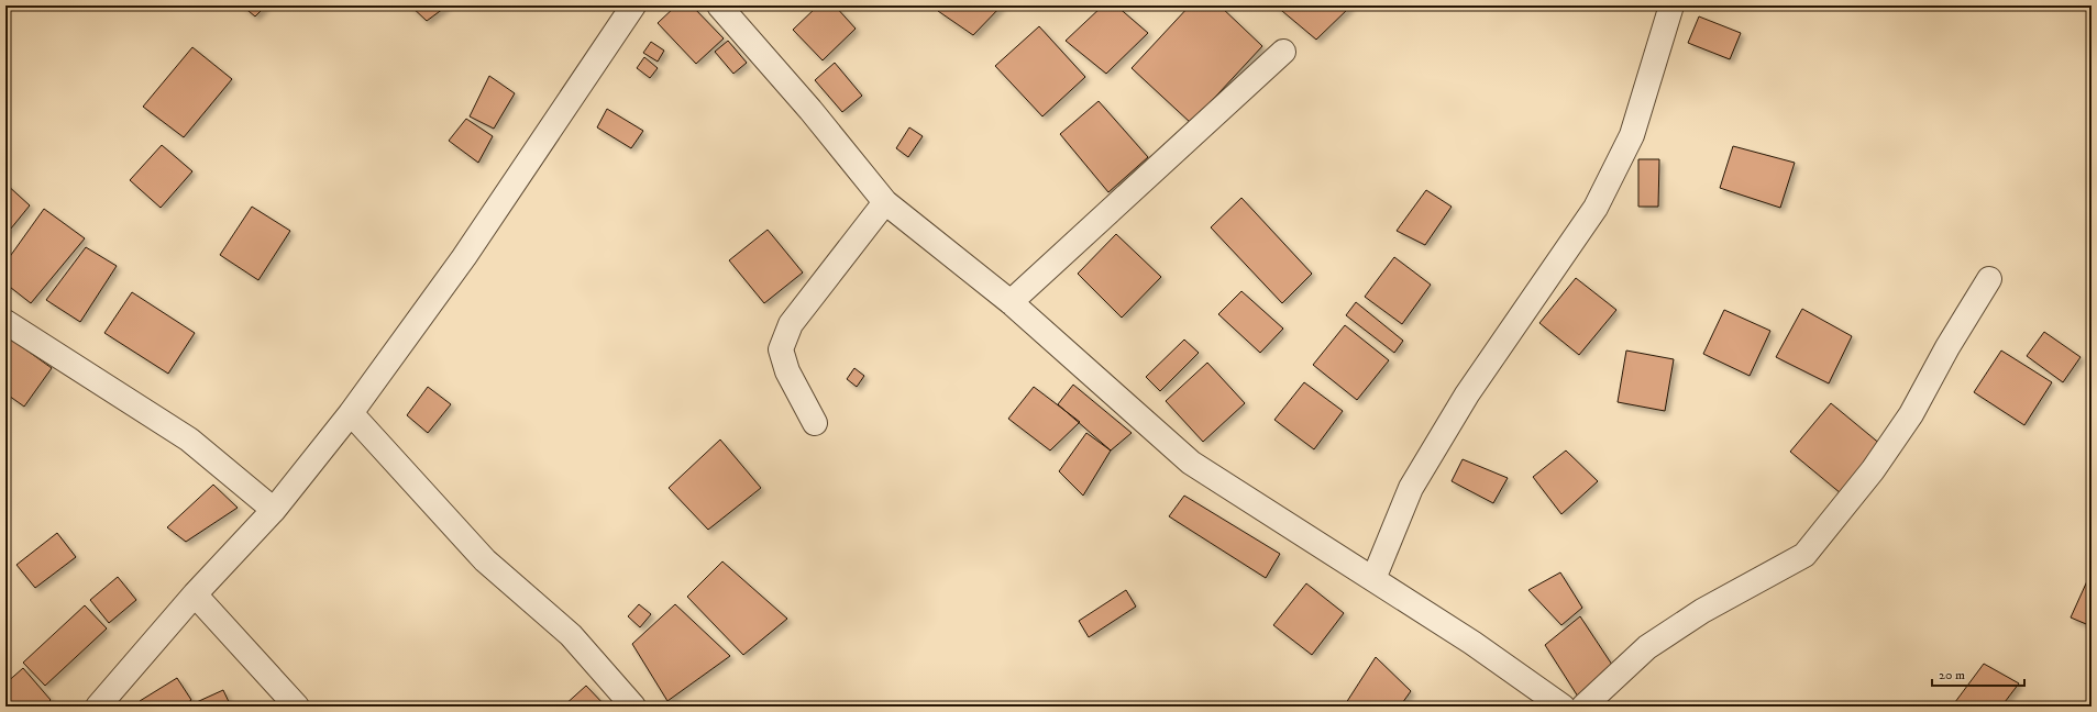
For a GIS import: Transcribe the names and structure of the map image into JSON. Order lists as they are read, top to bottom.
{
  "scale_bar": "20 m"
}
